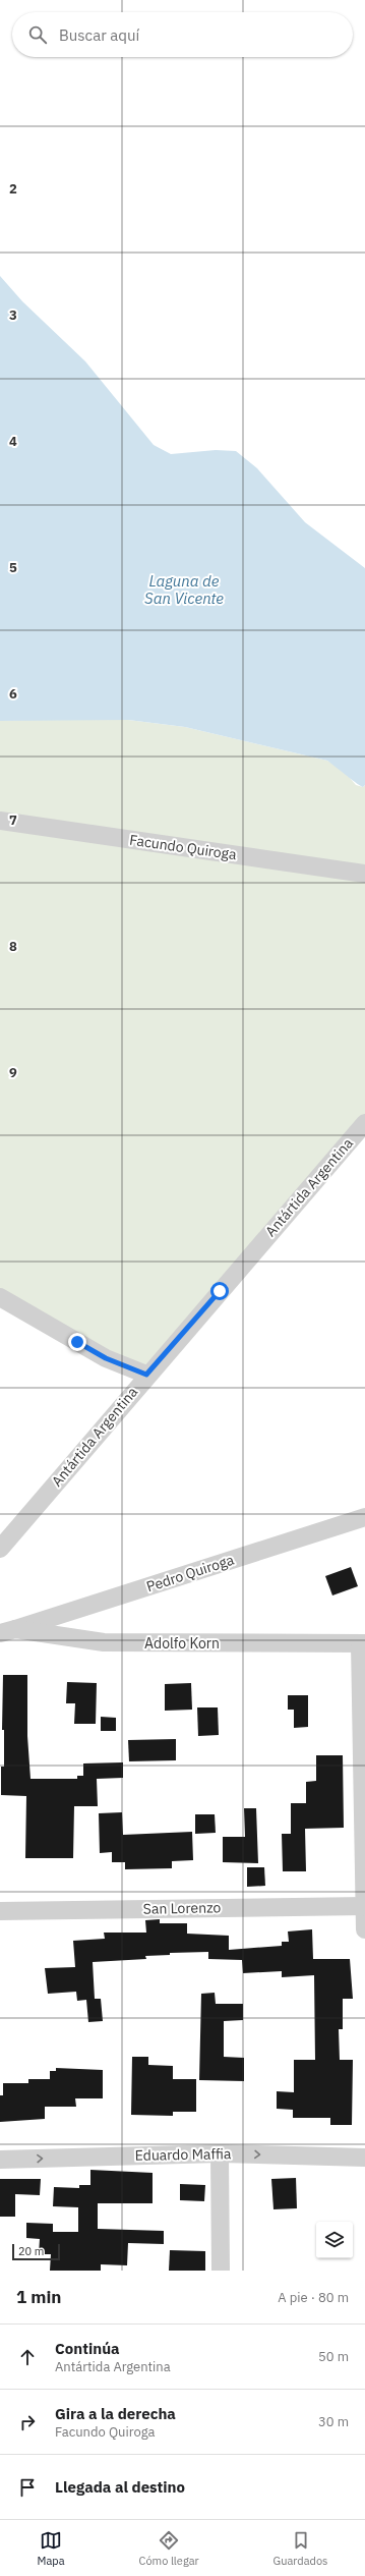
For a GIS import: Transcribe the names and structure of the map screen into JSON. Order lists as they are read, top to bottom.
{
  "streets": {
    "street": [
      "Facundo Quiroga",
      "Antártida Argentina",
      "Pedro Quiroga",
      "Adolfo Korn",
      "San Lorenzo",
      "Eduardo Maffia"
    ]
  },
  "crossings": [
    ["Pedro Quiroga", "Adolfo Korn"]
  ],
  "one_way": ["Eduardo Maffia"],
  "water": ["Laguna de San Vicente"],
  "scale_bar": "20 m",
  "page": {
    "search": "Buscar aquí",
    "scale": "20 m",
    "heading": ["1 min", "A pie · 80 m"],
    "list": [
      ["Continúa", "Antártida Argentina", "50 m"],
      ["Gira a la derecha", "Facundo Quiroga", "30 m"],
      "Llegada al destino"
    ],
    "nav": ["Mapa", "Cómo llegar", "Guardados"]
  },
  "grid": {
    "rows": [
      "2",
      "3",
      "4",
      "5",
      "6",
      "7",
      "8",
      "9"
    ]
  }
}
